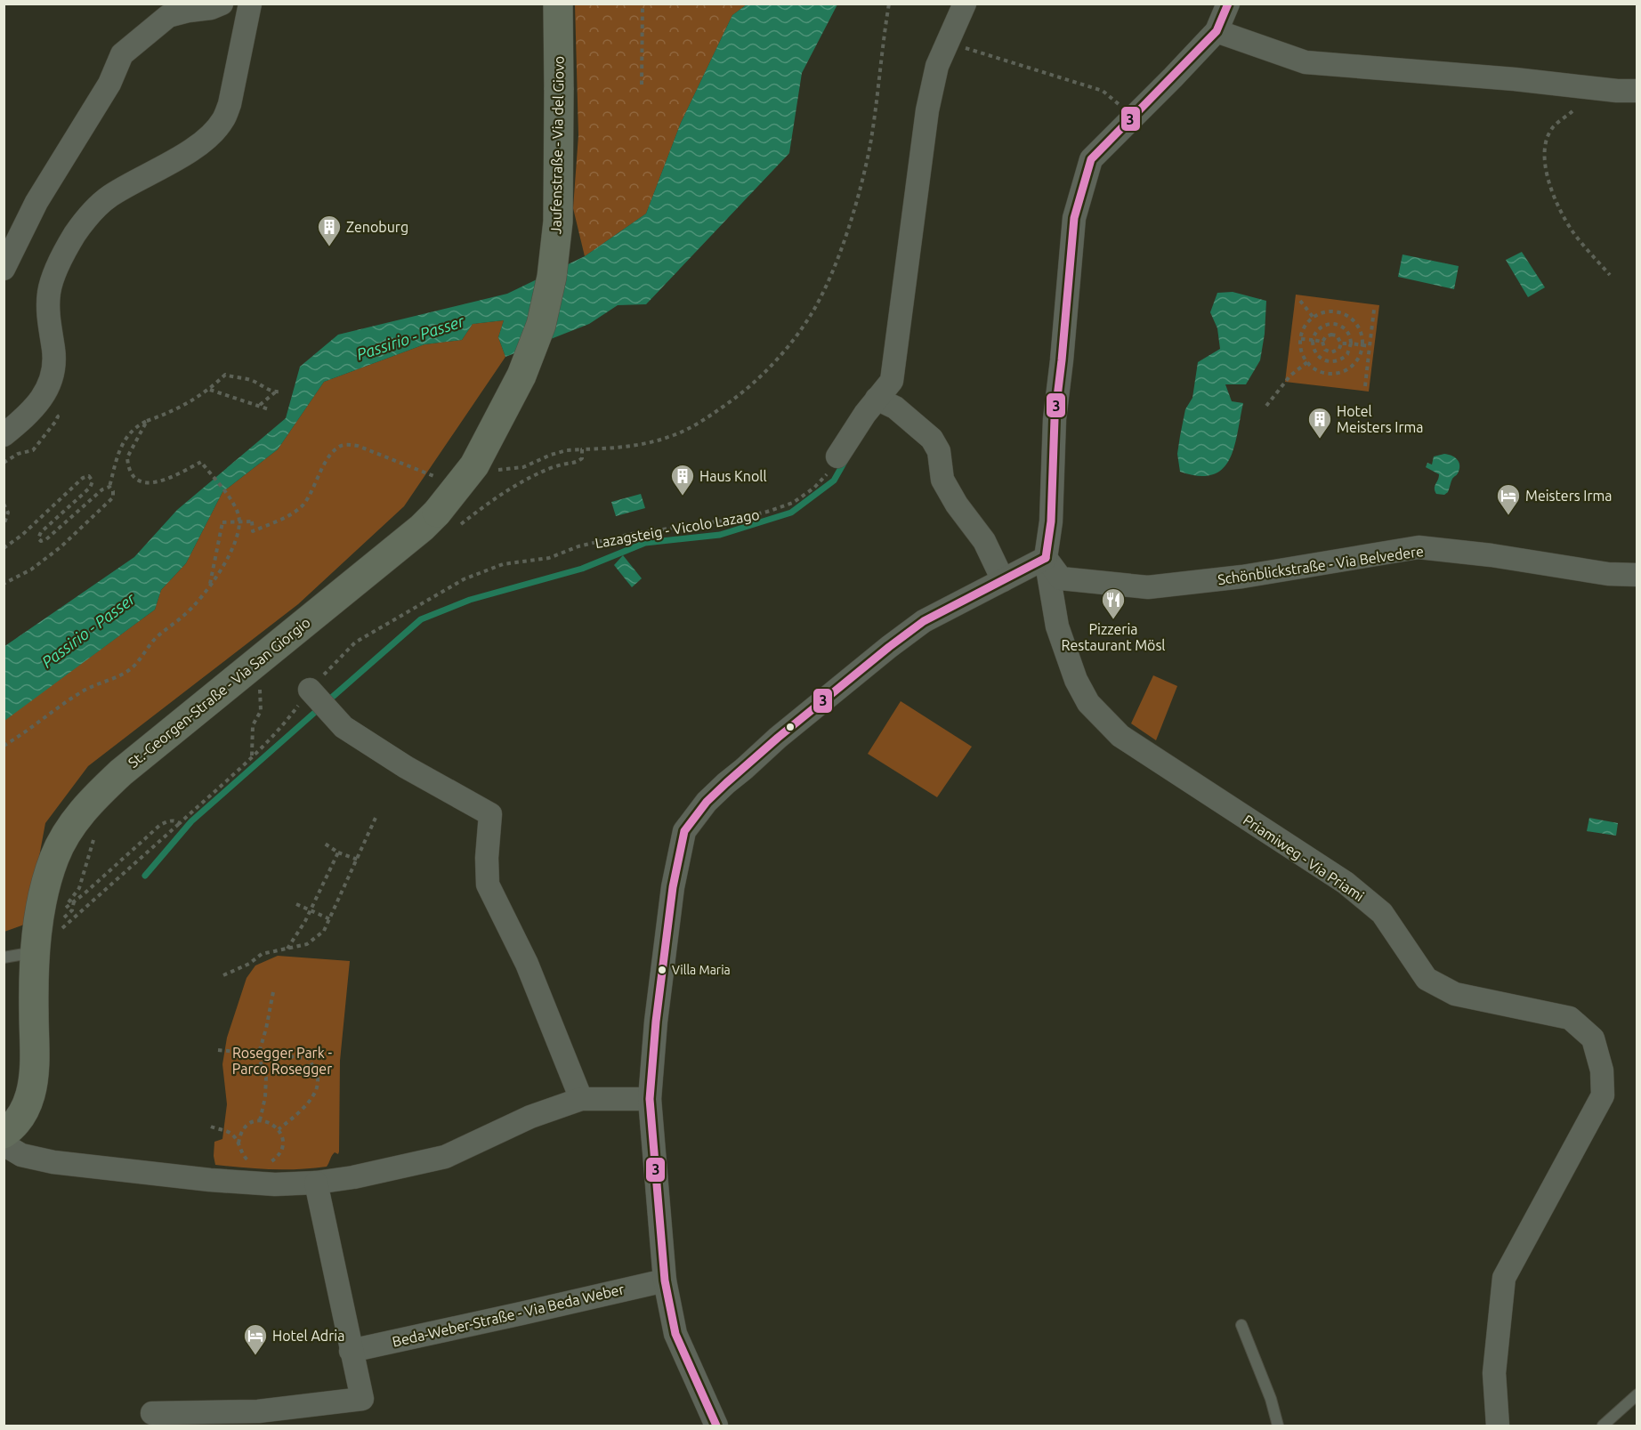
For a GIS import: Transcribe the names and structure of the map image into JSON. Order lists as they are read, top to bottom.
{
  "streets": {
    "main road": ["Jaufenstraße - Via del Giovo", "St.-Georgen-Straße - Via San Giorgio"],
    "street": ["Schönblickstraße - Via Belvedere", "Priamiweg - Via Priami", "Beda-Weber-Straße - Via Beda Weber"],
    "path": ["Lazagsteig - Vicolo Lazago"]
  },
  "crossings": [
    ["Jaufenstraße - Via del Giovo", "St.-Georgen-Straße - Via San Giorgio"],
    ["Lazagsteig - Vicolo Lazago", "St.-Georgen-Straße - Via San Giorgio"],
    ["Schönblickstraße - Via Belvedere", "Priamiweg - Via Priami"]
  ],
  "water": ["Passirio - Passer"],
  "parks": ["Rosegger Park - Parco Rosegger"],
  "places": {
    "building": ["Zenoburg", "Hotel Meisters Irma", "Haus Knoll"],
    "hotel": ["Meisters Irma", "Hotel Adria"],
    "restaurant": ["Pizzeria Restaurant Mösl"],
    "other": ["Villa Maria"]
  },
  "lines": ["transit line 3"]
}
